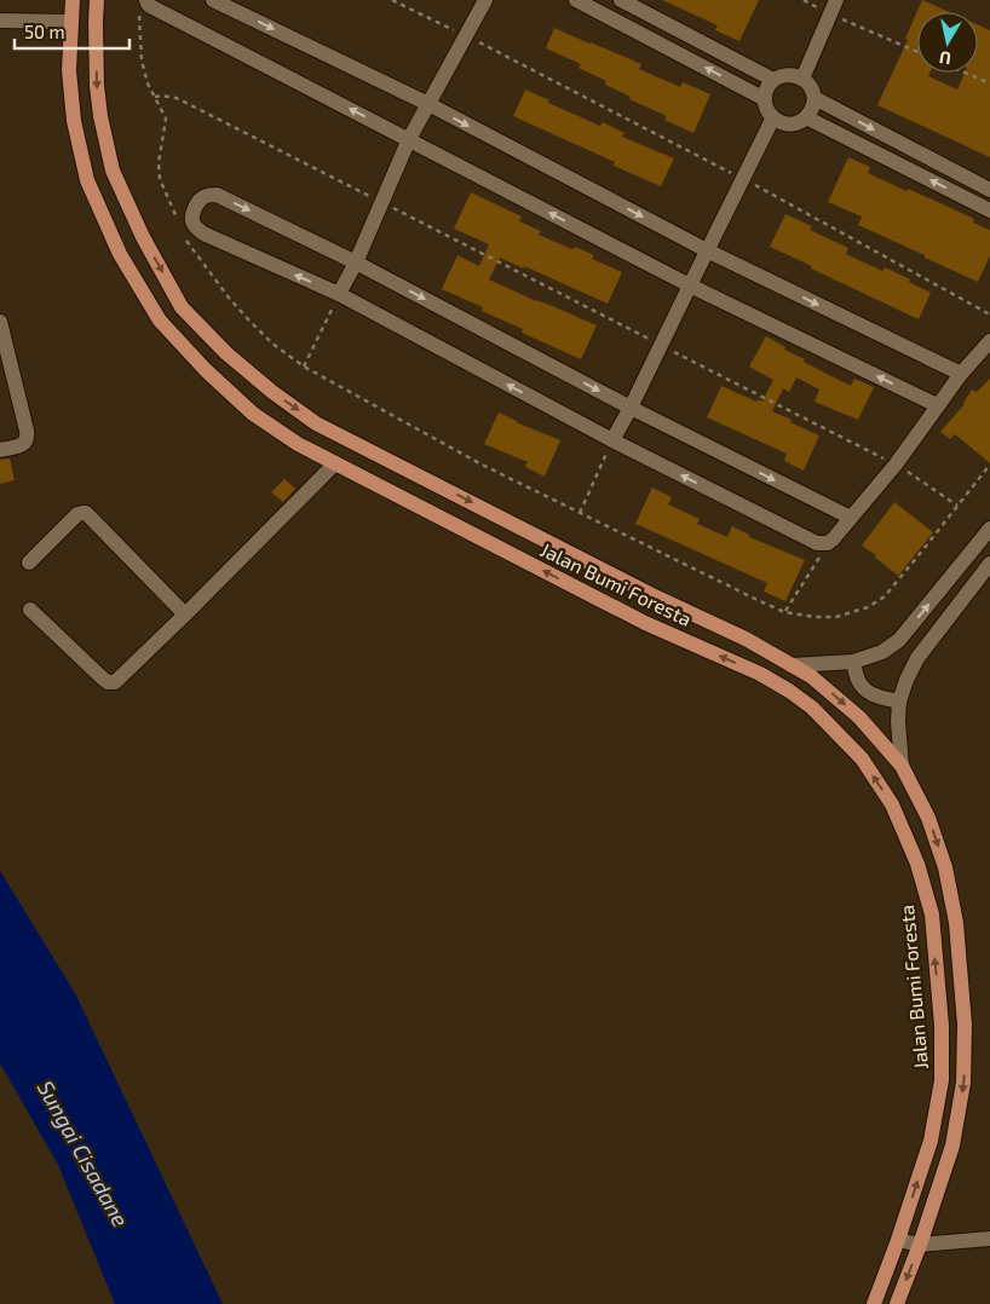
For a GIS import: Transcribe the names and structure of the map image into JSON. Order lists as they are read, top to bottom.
{
  "streets": {
    "main road": ["Jalan Bumi Foresta"]
  },
  "water": ["Sungai Cisadane"],
  "scale_bar": "50 m",
  "north": "bottom"
}
